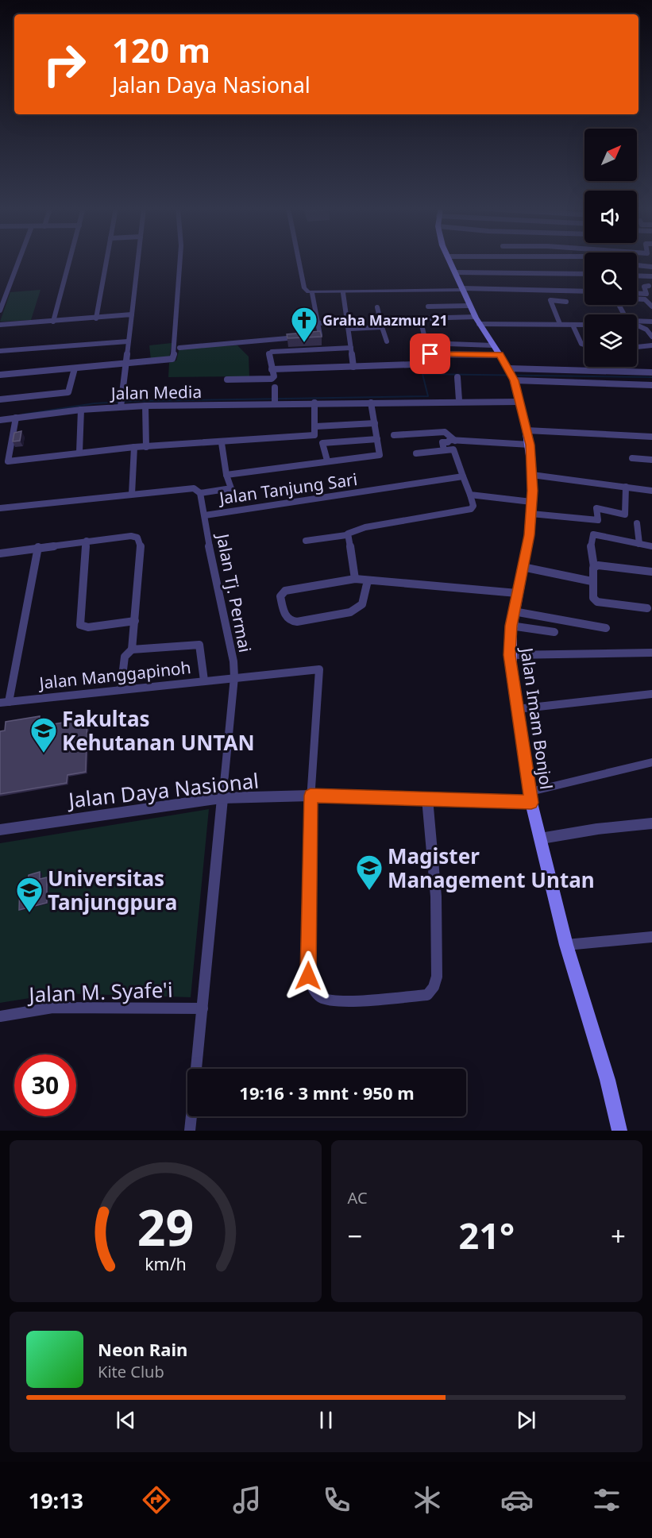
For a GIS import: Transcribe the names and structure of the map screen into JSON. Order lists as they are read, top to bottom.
{
  "streets": {
    "main road": ["Jalan Imam Bonjol"],
    "street": [
      "Jalan Media",
      "Jalan Tanjung Sari",
      "Jalan Tj. Permai",
      "Jalan Manggapinoh",
      "Jalan Daya Nasional",
      "Jalan M. Syafe'i"
    ]
  },
  "crossings": [
    ["Jalan Media", "Jalan Imam Bonjol"],
    ["Jalan Tanjung Sari", "Jalan Tj. Permai"],
    ["Jalan Tj. Permai", "Jalan Manggapinoh"],
    ["Jalan Tj. Permai", "Jalan Daya Nasional"],
    ["Jalan Tj. Permai", "Jalan M. Syafe'i"],
    ["Jalan Manggapinoh", "Jalan Daya Nasional"],
    ["Jalan Imam Bonjol", "Jalan Daya Nasional"]
  ],
  "places": {
    "church": ["Graha Mazmur 21"],
    "school or university": ["Fakultas Kehutanan UNTAN", "Magister Management Untan", "Universitas Tanjungpura"]
  },
  "north": "top right",
  "page": {
    "turn": ["120 m", "Jalan Daya Nasional"],
    "limit": "30",
    "trip": "19:16 · 3 mnt · 950 m",
    "tile": "AC",
    "heat": ["−", "21°", "+"],
    "song": ["Neon Rain", "Kite Club"],
    "tabs": "19:13",
    "gauge": ["29", "km/h"]
  }
}
